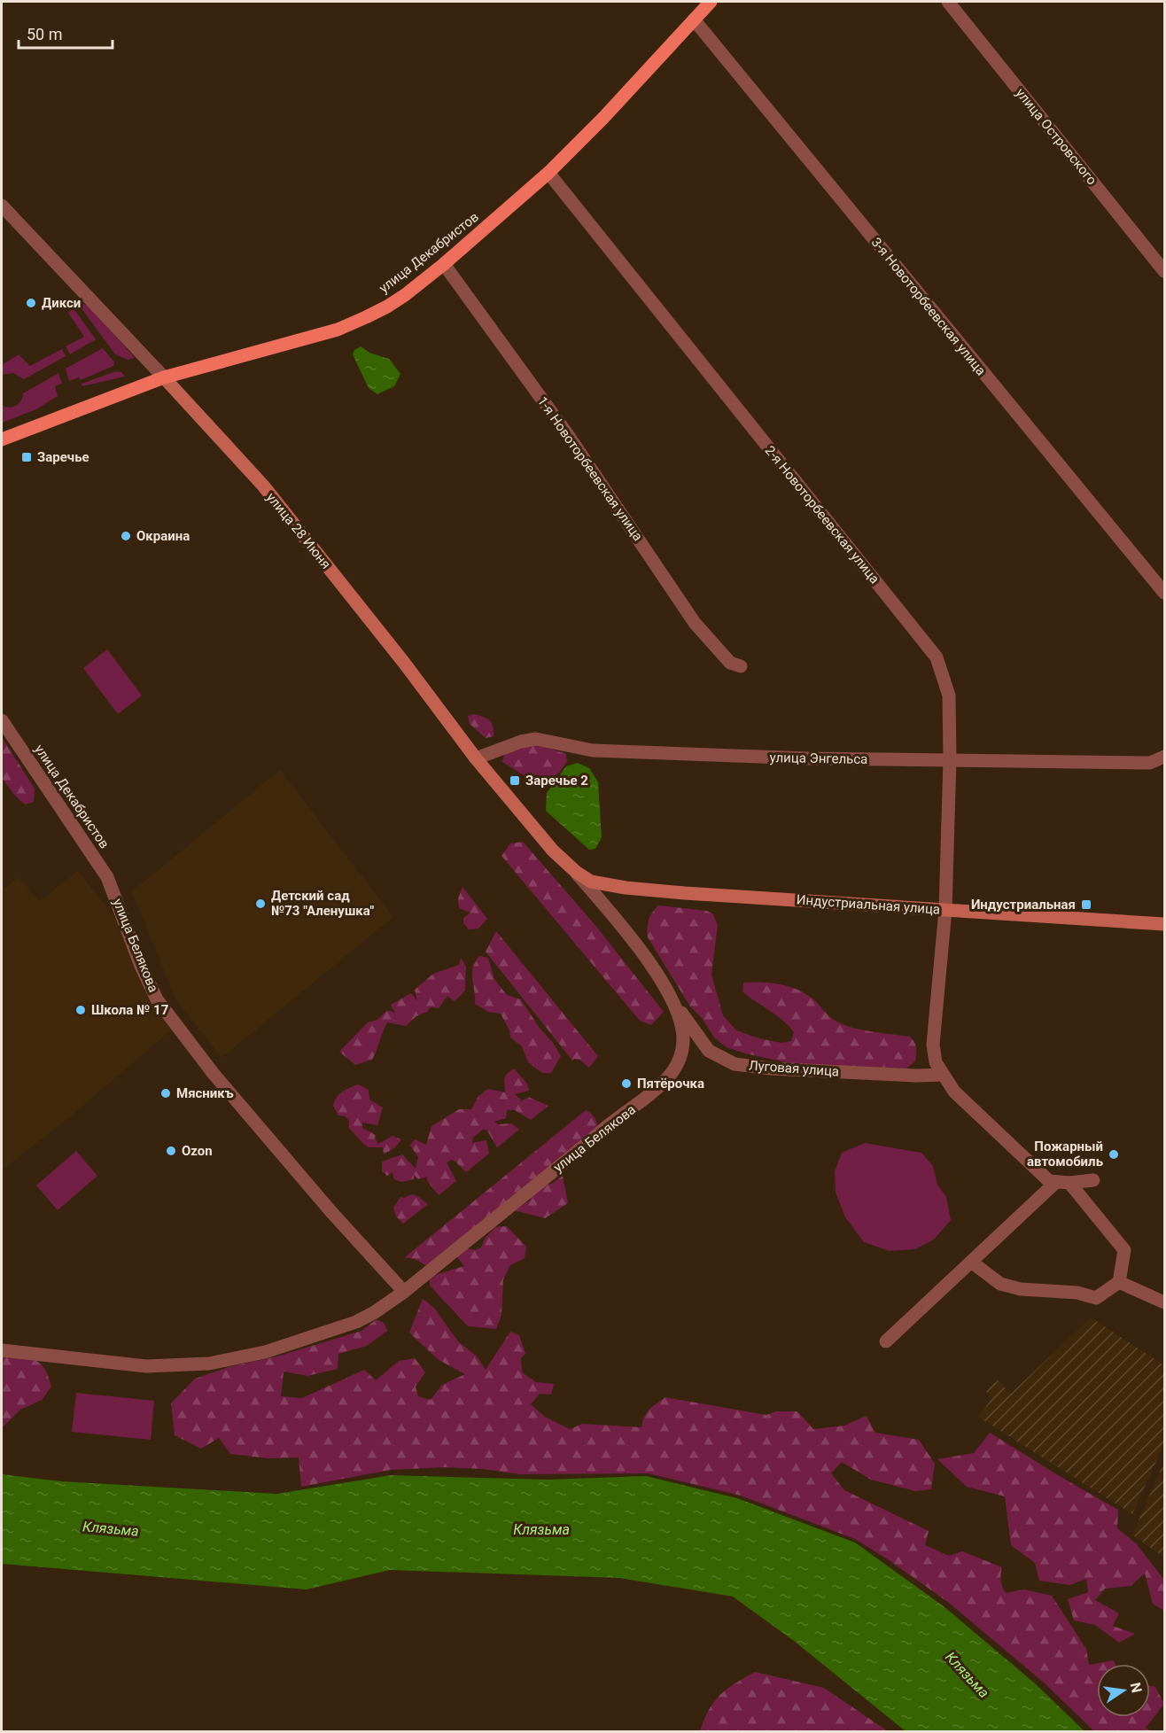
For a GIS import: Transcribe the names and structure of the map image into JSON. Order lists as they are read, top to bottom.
{
  "streets": {
    "main road": ["улица Декабристов"],
    "street": [
      "улица Островского",
      "3-я Новоторбеевская улица",
      "1-я Новоторбеевская улица",
      "2-я Новоторбеевская улица",
      "улица 28 Июня",
      "улица Энгельса",
      "Индустриальная улица",
      "улица Белякова",
      "Луговая улица"
    ]
  },
  "crossings": [
    ["улица Декабристов", "3-я Новоторбеевская улица"],
    ["улица Декабристов", "1-я Новоторбеевская улица"],
    ["улица Декабристов", "2-я Новоторбеевская улица"],
    ["улица Декабристов", "улица 28 Июня"],
    ["улица Декабристов", "улица Белякова"],
    ["2-я Новоторбеевская улица", "улица Энгельса"],
    ["2-я Новоторбеевская улица", "Индустриальная улица"],
    ["улица 28 Июня", "улица Энгельса"],
    ["улица 28 Июня", "Индустриальная улица"],
    ["улица 28 Июня", "улица Белякова"],
    ["Индустриальная улица", "улица Белякова"],
    ["улица Белякова", "Луговая улица"]
  ],
  "water": ["Клязьма"],
  "places": {
    "other": [
      "Дикси",
      "Окраина",
      "Детский сад №73 \"Аленушка\"",
      "Школа № 17",
      "Пятёрочка",
      "Мясникъ",
      "Ozon",
      "Пожарный автомобиль"
    ],
    "transit": ["Заречье", "Заречье 2", "Индустриальная"]
  },
  "scale_bar": "50 m",
  "north": "right"
}
